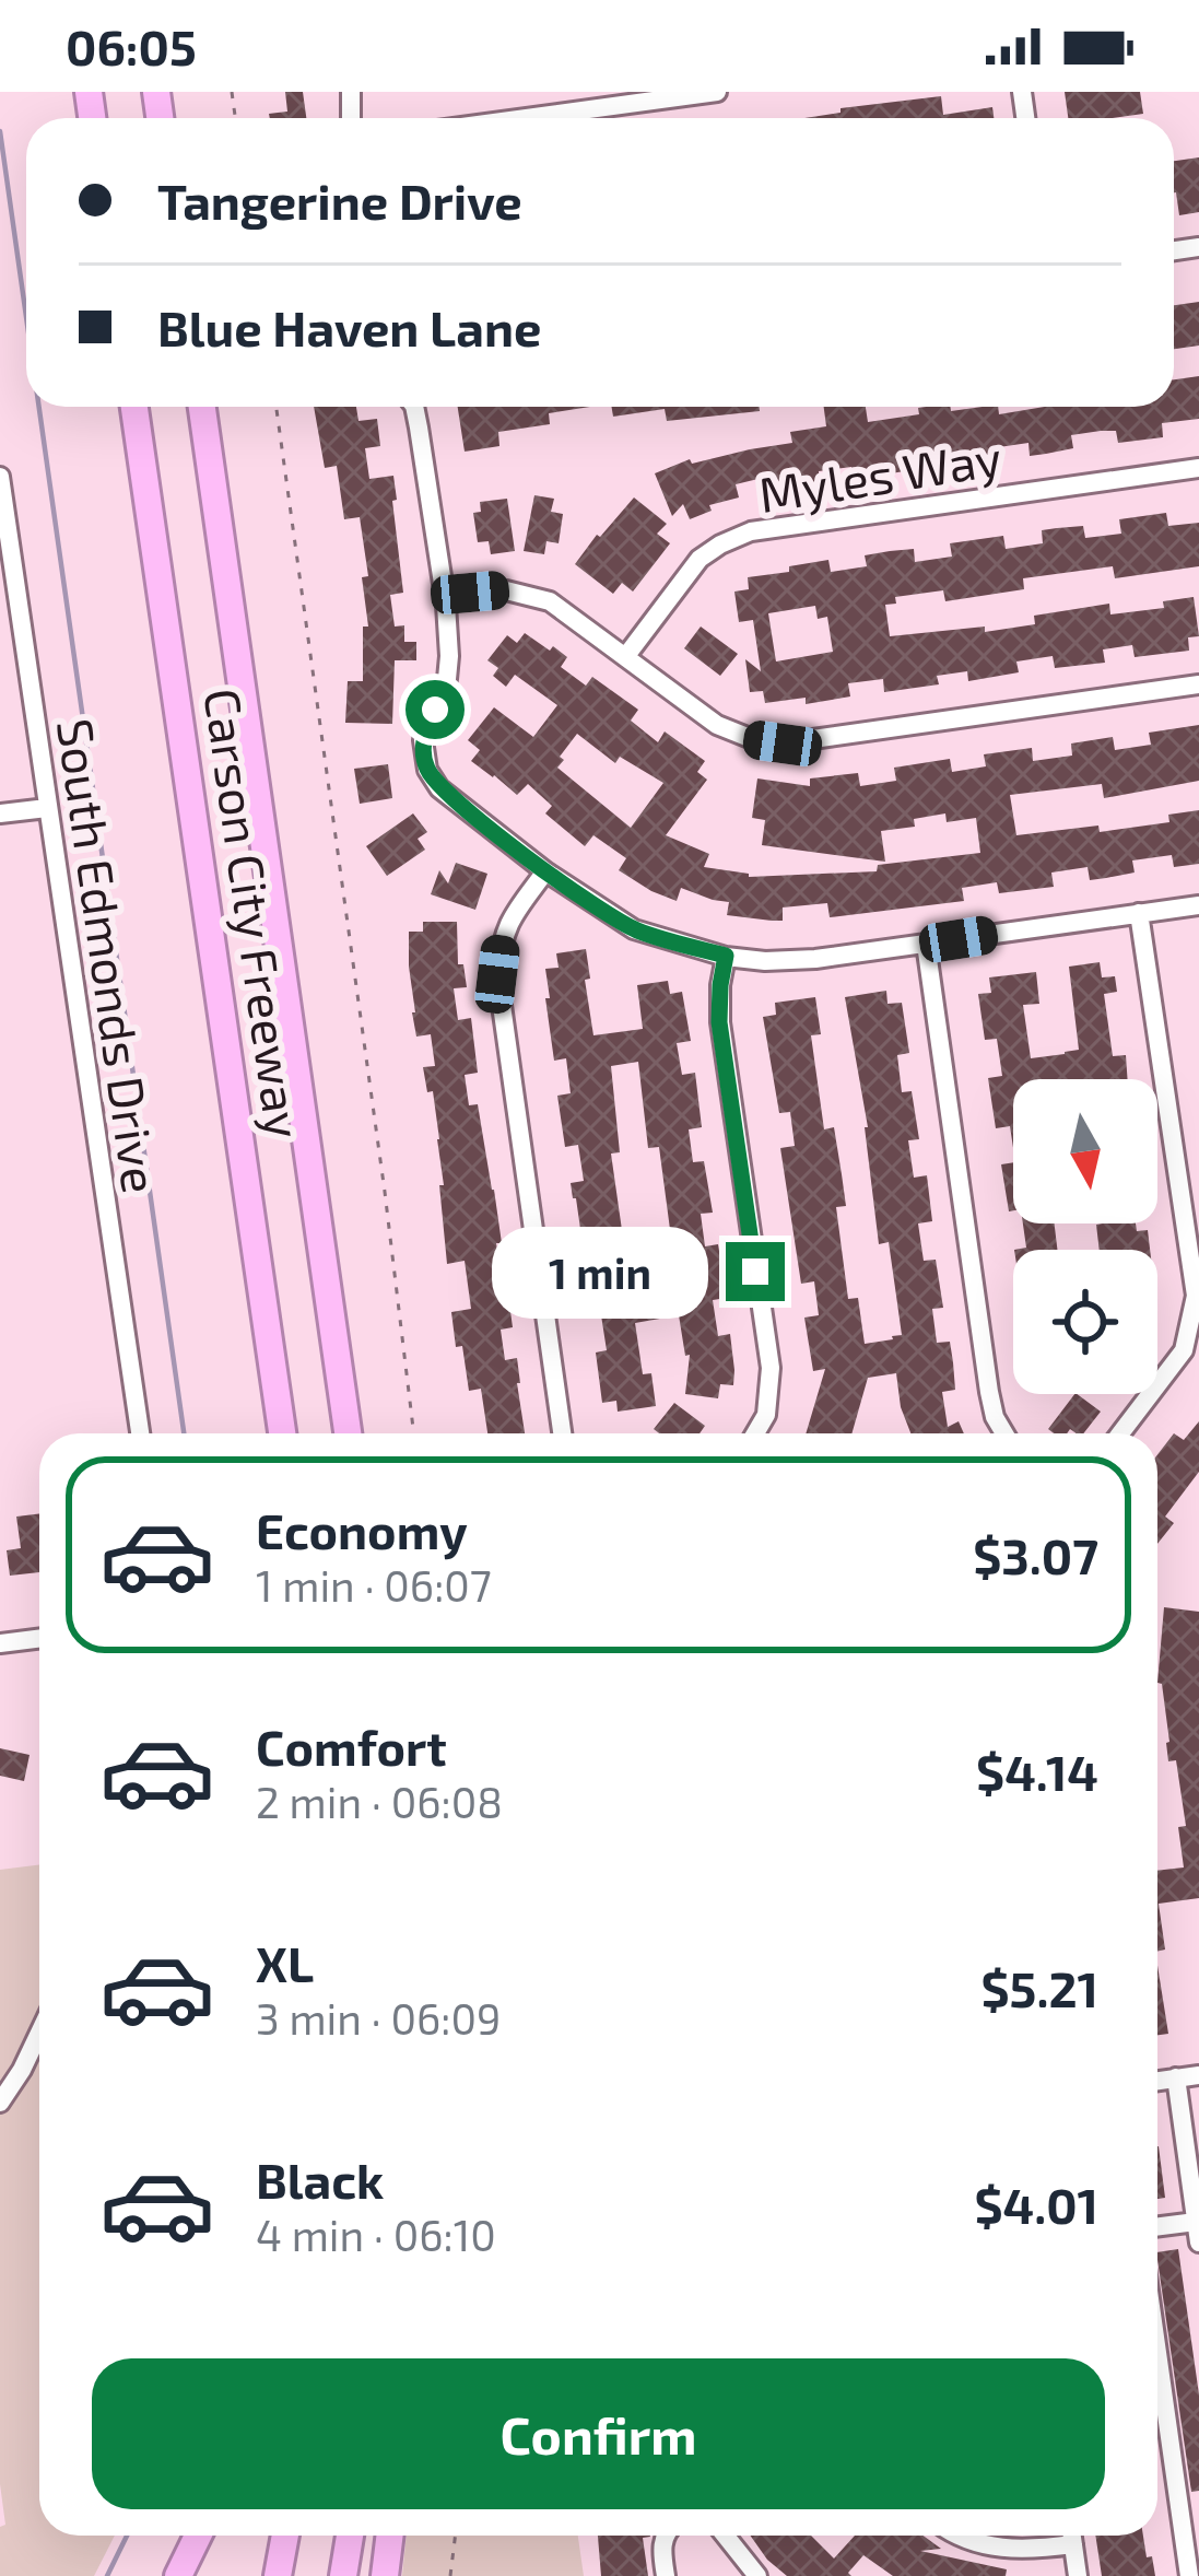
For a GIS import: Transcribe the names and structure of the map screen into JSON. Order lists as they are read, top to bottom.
{
  "streets": {
    "highway": ["Carson City Freeway"],
    "street": ["Myles Way", "South Edmonds Drive"]
  },
  "north": "bottom",
  "page": {
    "status": "06:05",
    "banner": ["Tangerine Drive", "Blue Haven Lane"],
    "bubble": "1 min",
    "list": [
      {
        "name": "Economy",
        "note": "1 min · 06:07",
        "value": "$3.07"
      },
      {
        "name": "Comfort",
        "note": "2 min · 06:08",
        "value": "$4.14"
      },
      {
        "name": "XL",
        "note": "3 min · 06:09",
        "value": "$5.21"
      },
      {
        "name": "Black",
        "note": "4 min · 06:10",
        "value": "$4.01"
      }
    ],
    "buttons": "Confirm"
  }
}
